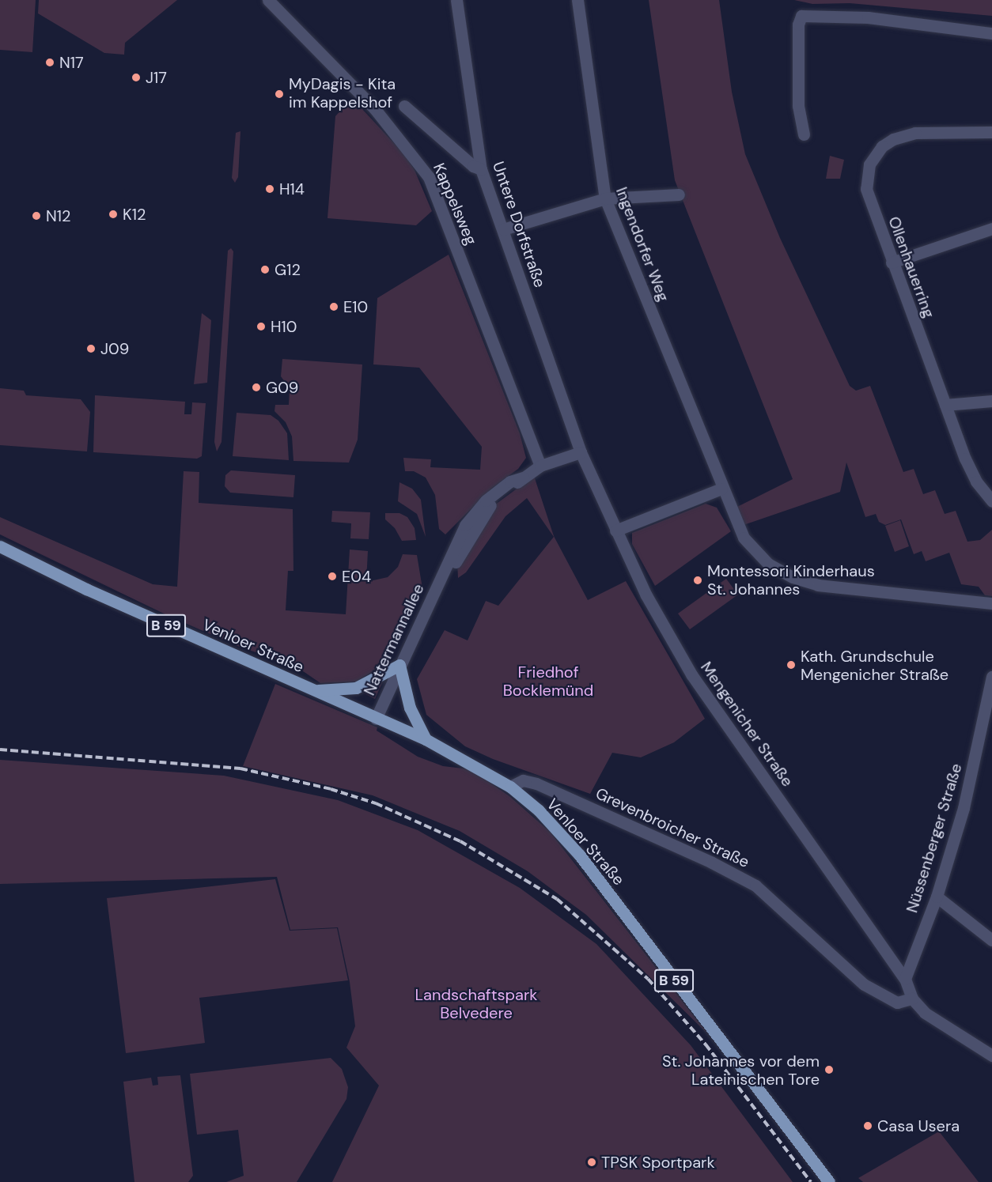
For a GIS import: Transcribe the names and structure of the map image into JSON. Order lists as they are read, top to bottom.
{
  "streets": {
    "main road": ["B 59", "Venloer Straße"],
    "street": [
      "Kappelsweg",
      "Untere Dorfstraße",
      "Ingendorfer Weg",
      "Ollenhauerring",
      "Nattermannallee",
      "Mengenicher Straße",
      "Grevenbroicher Straße",
      "Nüssenberger Straße"
    ]
  },
  "crossings": [
    ["Kappelsweg", "Nattermannallee"],
    ["Untere Dorfstraße", "Nattermannallee"],
    ["Untere Dorfstraße", "Mengenicher Straße"],
    ["Nattermannallee", "Venloer Straße"],
    ["Nattermannallee", "Mengenicher Straße"],
    ["Venloer Straße", "Grevenbroicher Straße"],
    ["Mengenicher Straße", "Grevenbroicher Straße"],
    ["Mengenicher Straße", "Nüssenberger Straße"]
  ],
  "parks": ["Friedhof Bocklemünd", "Landschaftspark Belvedere"],
  "places": [
    "N17",
    "J17",
    "MyDagis - Kita im Kappelshof",
    "H14",
    "K12",
    "N12",
    "G12",
    "E10",
    "H10",
    "J09",
    "G09",
    "E04",
    "Montessori Kinderhaus St. Johannes",
    "Kath. Grundschule Mengenicher Straße",
    "St. Johannes vor dem Lateinischen Tore",
    "Casa Usera",
    "TPSK Sportpark"
  ]
}
